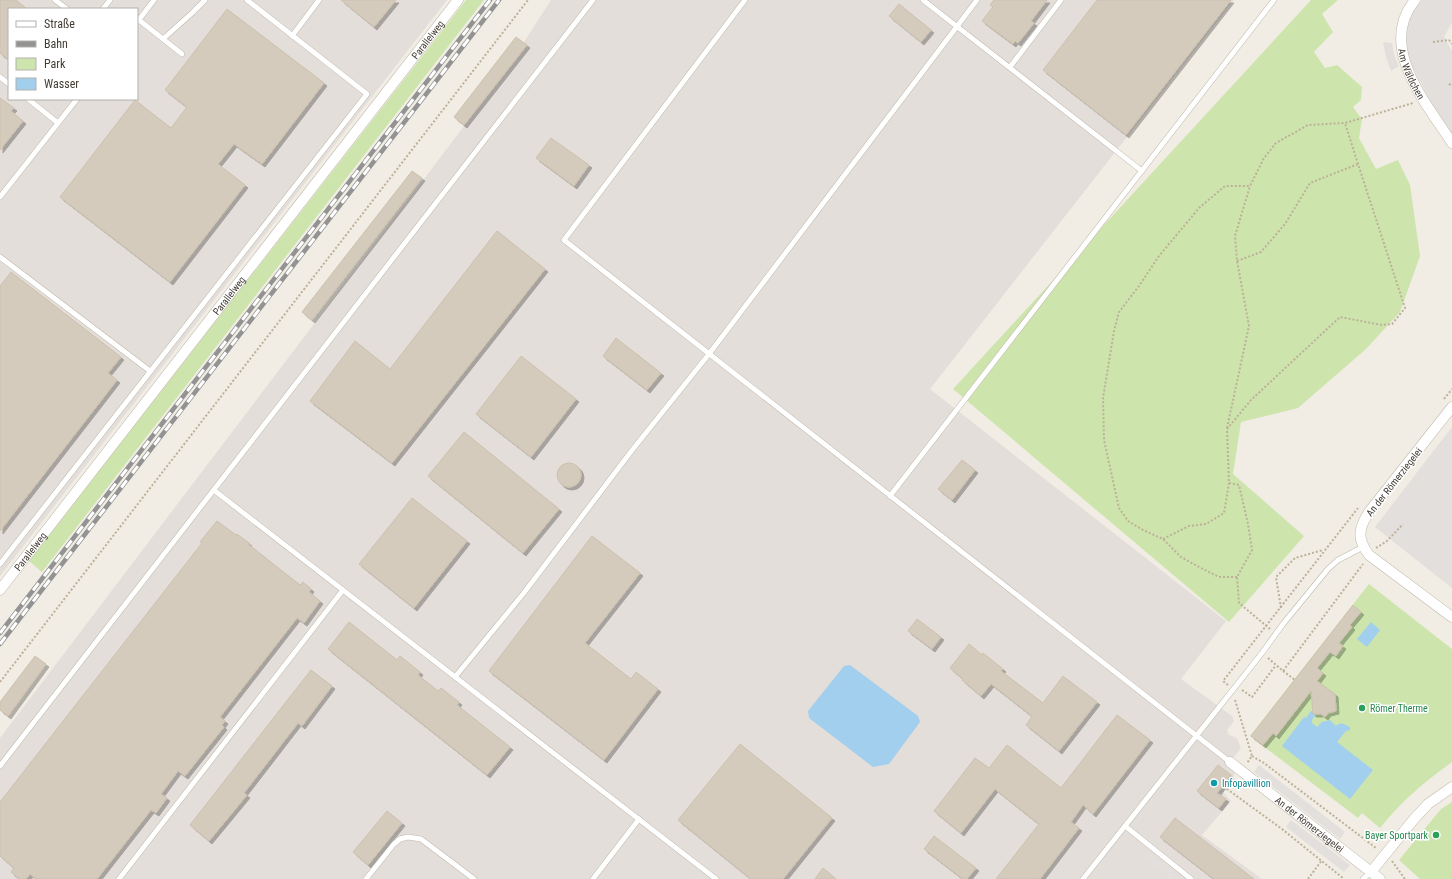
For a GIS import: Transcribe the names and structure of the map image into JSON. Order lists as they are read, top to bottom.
{
  "streets": {
    "street": ["Parallelweg", "Am Wäldchen", "An der Römerziegelei"]
  },
  "places": ["Römer Therme", "Infopavillion", "Bayer Sportpark"],
  "legend": [
    "Straße",
    "Bahn",
    "Park",
    "Wasser"
  ]
}
